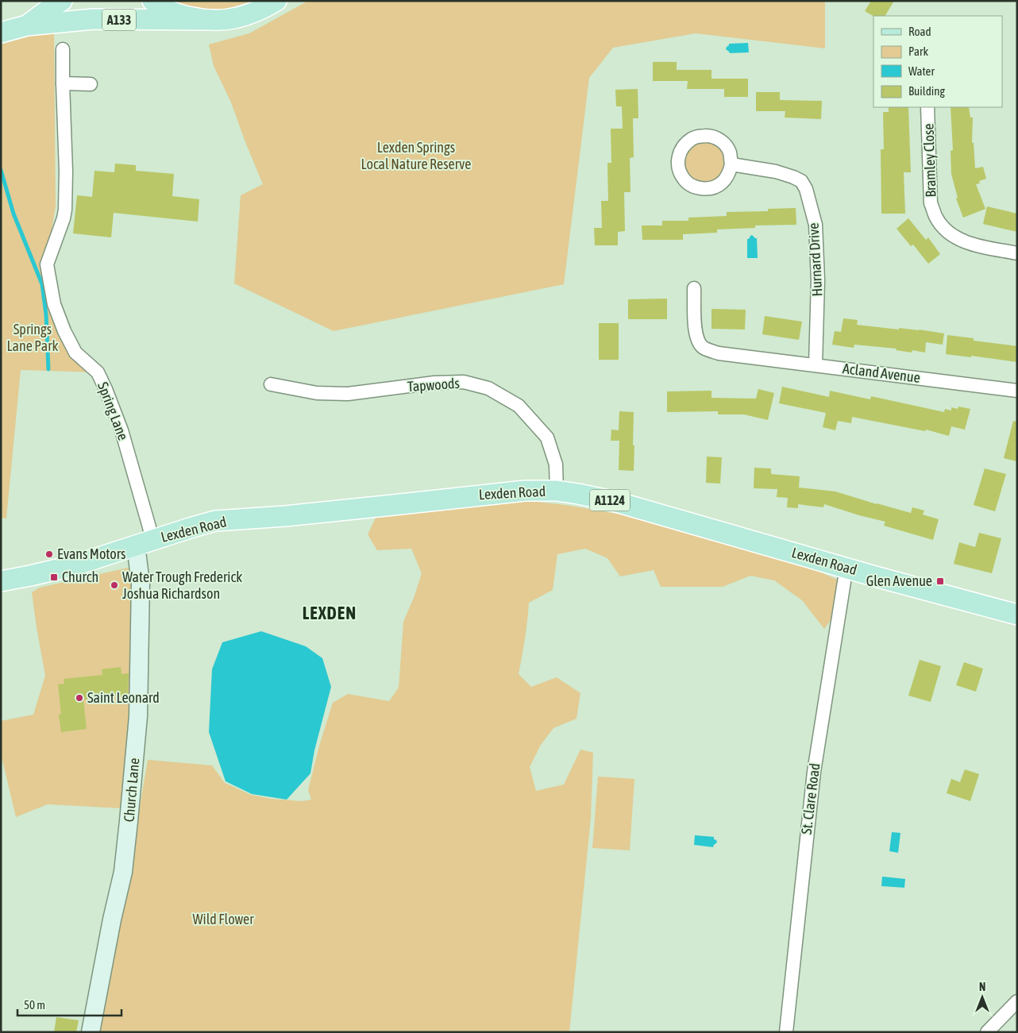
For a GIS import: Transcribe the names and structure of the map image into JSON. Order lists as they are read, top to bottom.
{
  "streets": {
    "main road": ["A133", "Lexden Road", "A1124"],
    "street": [
      "Bramley Close",
      "Hurnard Drive",
      "Acland Avenue",
      "Tapwoods",
      "Spring Lane",
      "Church Lane",
      "St. Clare Road"
    ]
  },
  "crossings": [
    ["Hurnard Drive", "Acland Avenue"],
    ["Tapwoods", "Lexden Road"],
    ["Spring Lane", "Lexden Road"],
    ["Spring Lane", "Church Lane"],
    ["Lexden Road", "Church Lane"],
    ["Lexden Road", "St. Clare Road"]
  ],
  "districts": ["LEXDEN"],
  "parks": ["Lexden Springs Local Nature Reserve", "Springs Lane Park", "Wild Flower"],
  "places": {
    "other": ["Evans Motors", "Water Trough Frederick Joshua Richardson", "Saint Leonard"],
    "transit": ["Church", "Glen Avenue"]
  },
  "legend": [
    "Road",
    "Park",
    "Water",
    "Building"
  ],
  "scale_bar": "50 m",
  "north": "top"
}
